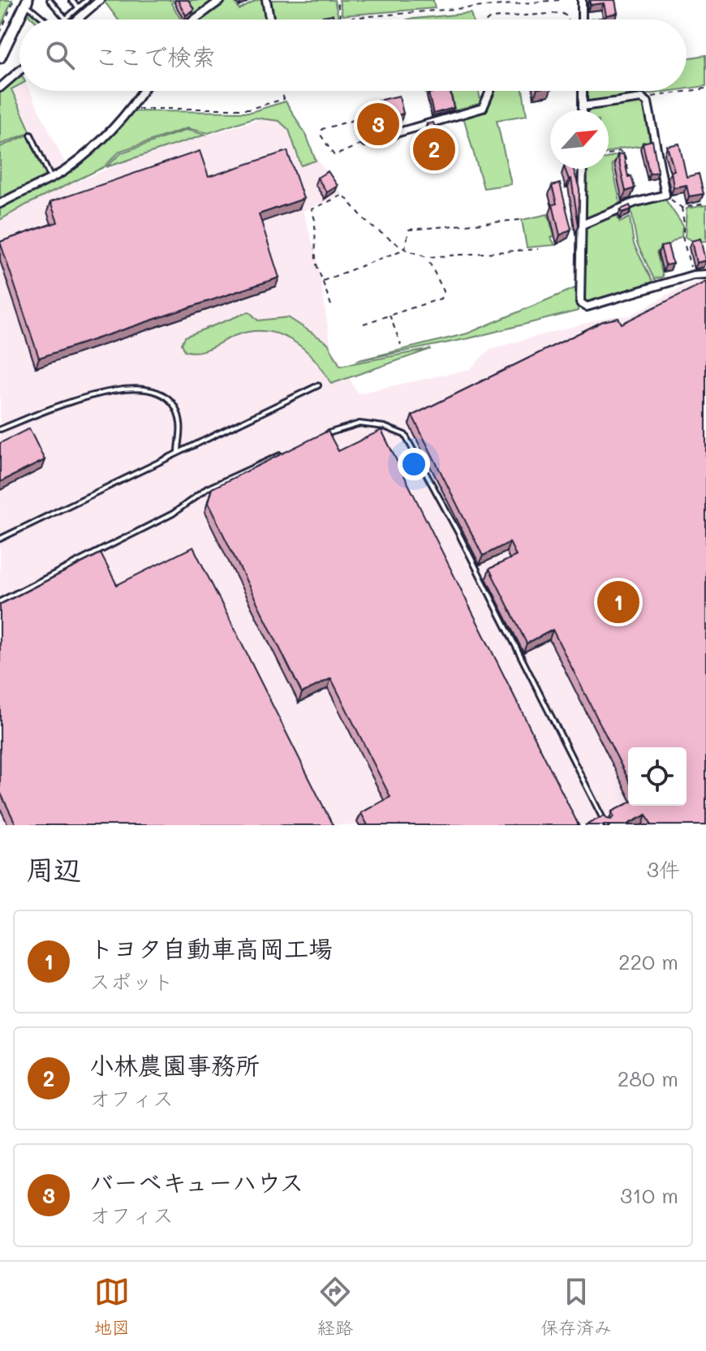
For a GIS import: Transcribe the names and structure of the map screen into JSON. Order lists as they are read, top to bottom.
{
  "north": "top right",
  "page": {
    "search": "ここで検索",
    "pins": ["3", "2", "1"],
    "heading": ["周辺", "3件"],
    "list": [
      {
        "mark": "1",
        "name": "トヨタ自動車高岡工場",
        "note": "スポット",
        "value": "220 m"
      },
      {
        "mark": "2",
        "name": "小林農園事務所",
        "note": "オフィス",
        "value": "280 m"
      },
      {
        "mark": "3",
        "name": "バーベキューハウス",
        "note": "オフィス",
        "value": "310 m"
      }
    ],
    "nav": ["地図", "経路", "保存済み"]
  }
}
